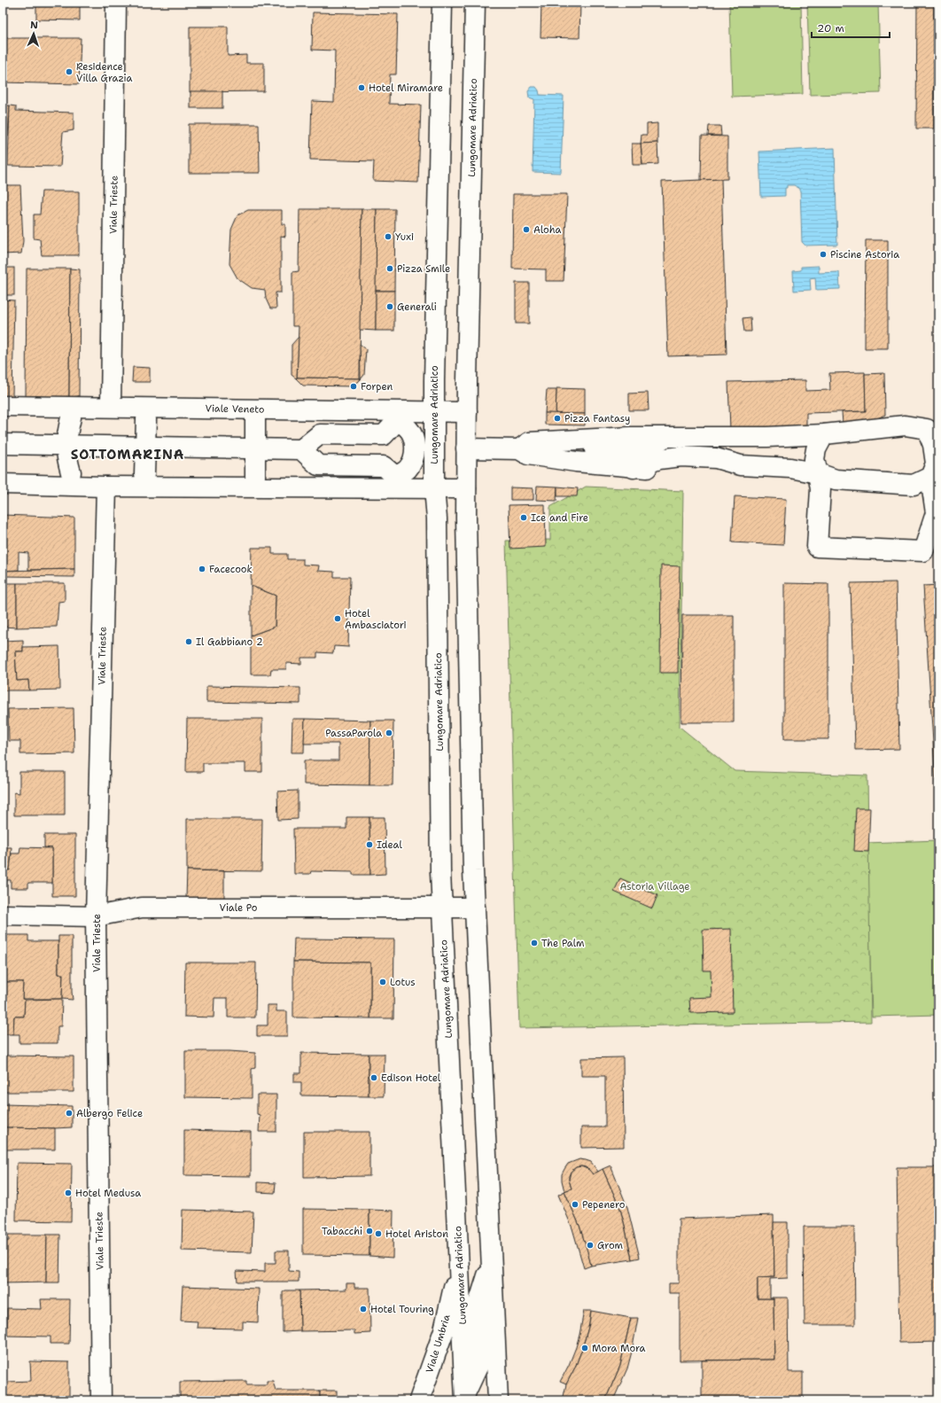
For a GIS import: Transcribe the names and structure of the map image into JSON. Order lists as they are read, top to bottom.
{
  "streets": {
    "street": [
      "Lungomare Adriatico",
      "Viale Trieste",
      "Viale Veneto",
      "Viale Po",
      "Viale Umbria"
    ]
  },
  "crossings": [
    ["Lungomare Adriatico", "Viale Veneto"],
    ["Lungomare Adriatico", "Viale Po"],
    ["Lungomare Adriatico", "Viale Umbria"],
    ["Viale Trieste", "Viale Veneto"],
    ["Viale Trieste", "Viale Po"]
  ],
  "districts": ["SOTTOMARINA"],
  "parks": ["Astoria Village"],
  "places": [
    "Residence Villa Grazia",
    "Hotel Miramare",
    "Aloha",
    "Yuxi",
    "Piscine Astoria",
    "Pizza Smile",
    "Generali",
    "Forpen",
    "Pizza Fantasy",
    "Ice and Fire",
    "Facecook",
    "Hotel Ambasciatori",
    "Il Gabbiano 2",
    "PassaParola",
    "Ideal",
    "The Palm",
    "Lotus",
    "Edison Hotel",
    "Albergo Felice",
    "Hotel Medusa",
    "Pepenero",
    "Tabacchi",
    "Hotel Ariston",
    "Grom",
    "Hotel Touring",
    "Mora Mora"
  ],
  "scale_bar": "20 m",
  "north": "top"
}
